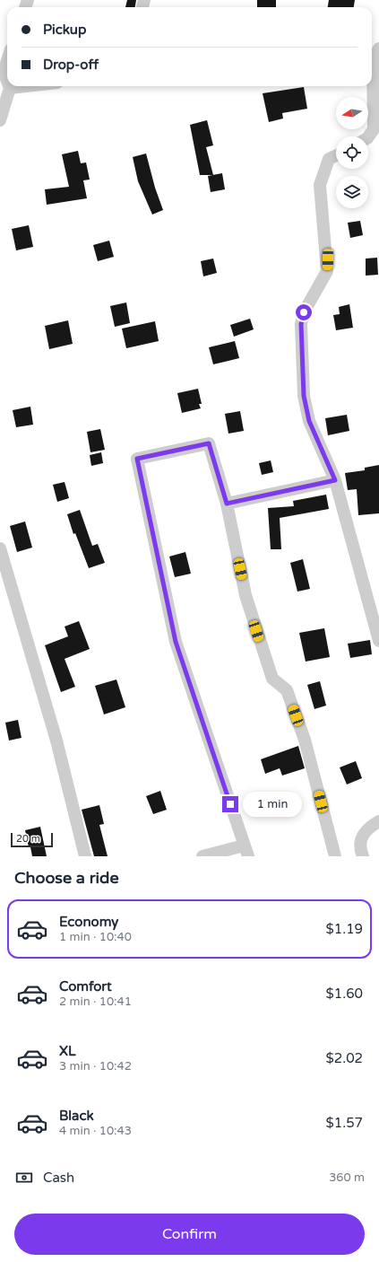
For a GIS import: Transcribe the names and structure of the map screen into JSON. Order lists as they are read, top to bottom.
{
  "scale_bar": "20 m",
  "north": "left",
  "page": {
    "banner": ["Pickup", "Drop-off"],
    "bubble": "1 min",
    "scale": "20 m",
    "heading": "Choose a ride",
    "list": [
      {
        "name": "Economy",
        "note": "1 min · 10:40",
        "value": "$1.19"
      },
      {
        "name": "Comfort",
        "note": "2 min · 10:41",
        "value": "$1.60"
      },
      {
        "name": "XL",
        "note": "3 min · 10:42",
        "value": "$2.02"
      },
      {
        "name": "Black",
        "note": "4 min · 10:43",
        "value": "$1.57"
      }
    ],
    "pay": ["Cash", "360 m"],
    "buttons": "Confirm"
  }
}
